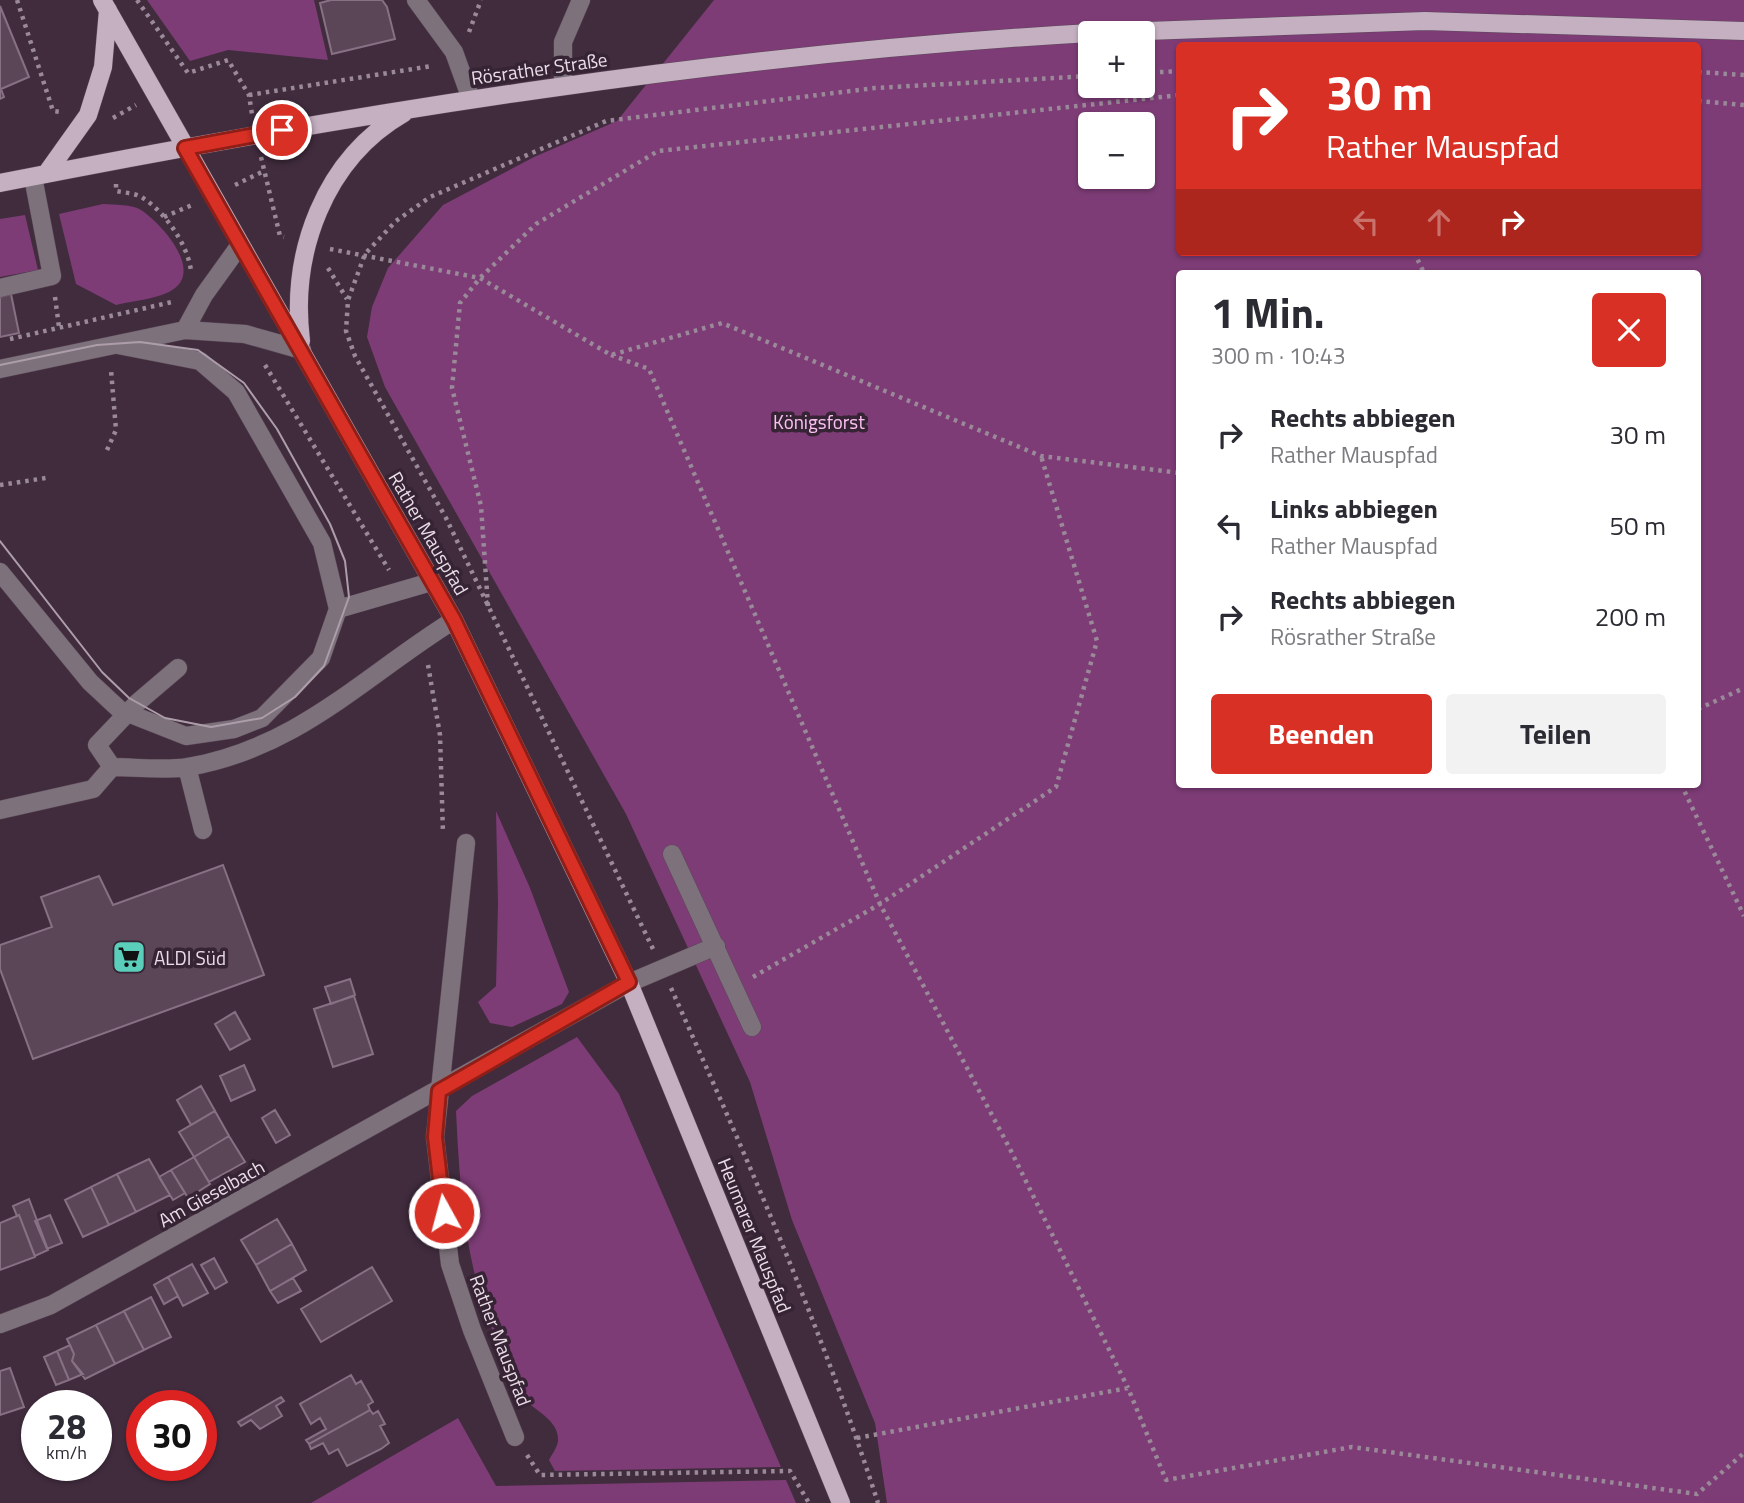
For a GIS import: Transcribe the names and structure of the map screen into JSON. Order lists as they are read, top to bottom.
{
  "streets": {
    "main road": ["Rösrather Straße", "Rather Mauspfad", "Heumarer Mauspfad"],
    "street": ["Am Gieselbach"]
  },
  "crossings": [
    ["Rösrather Straße", "Rather Mauspfad"],
    ["Rather Mauspfad", "Am Gieselbach"],
    ["Rather Mauspfad", "Heumarer Mauspfad"]
  ],
  "parks": ["Königsforst"],
  "places": {
    "supermarket": ["ALDI Süd"]
  },
  "page": {
    "map_buttons": ["+", "−"],
    "turn": ["30 m", "Rather Mauspfad"],
    "heading": ["1 Min.", "300 m · 10:43"],
    "list": [
      {
        "name": "Rechts abbiegen",
        "note": "Rather Mauspfad",
        "value": "30 m"
      },
      {
        "name": "Links abbiegen",
        "note": "Rather Mauspfad",
        "value": "50 m"
      },
      {
        "name": "Rechts abbiegen",
        "note": "Rösrather Straße",
        "value": "200 m"
      }
    ],
    "buttons": ["Beenden", "Teilen"],
    "speed": "28 km/h",
    "limit": "30"
  }
}
